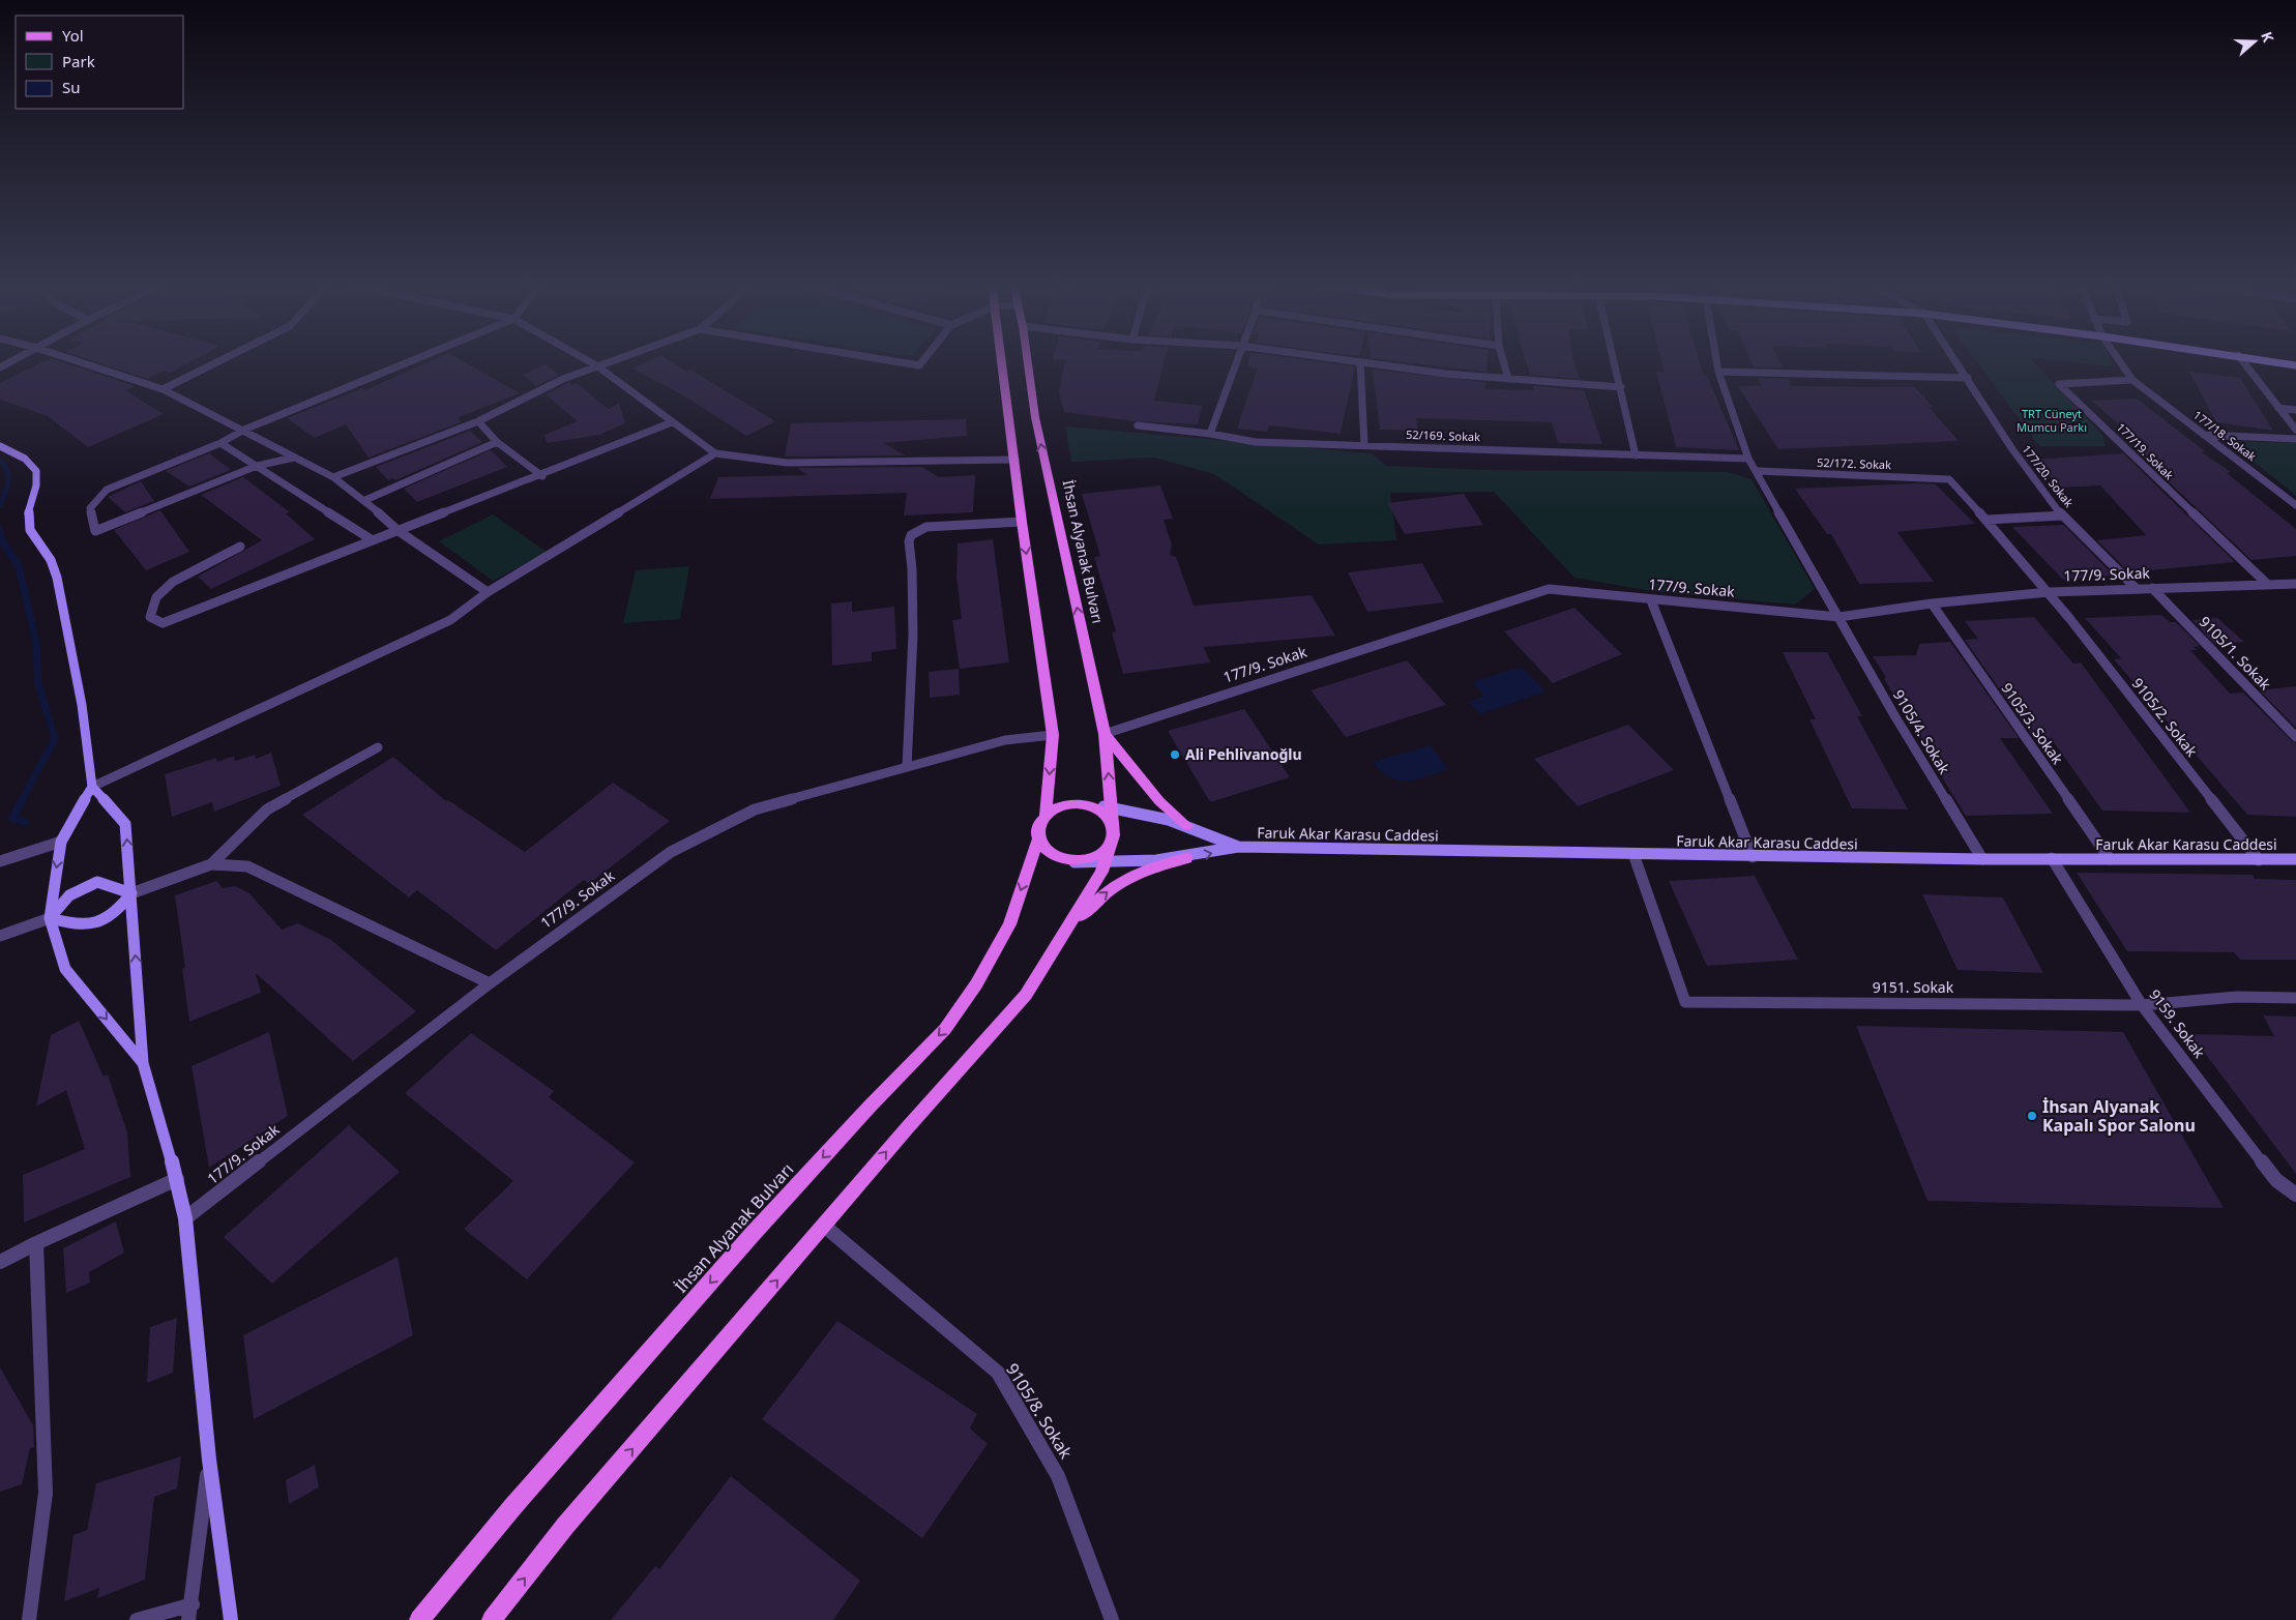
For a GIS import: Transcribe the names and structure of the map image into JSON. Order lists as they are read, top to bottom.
{
  "streets": {
    "main road": ["İhsan Alyanak Bulvarı", "Faruk Akar Karasu Caddesi"],
    "street": [
      "52/169. Sokak",
      "177/18. Sokak",
      "177/19. Sokak",
      "52/172. Sokak",
      "177/20. Sokak",
      "177/9. Sokak",
      "9105/1. Sokak",
      "9105/2. Sokak",
      "9105/3. Sokak",
      "9105/4. Sokak",
      "9151. Sokak",
      "9159. Sokak",
      "9105/8. Sokak"
    ]
  },
  "crossings": [
    ["177/18. Sokak", "177/19. Sokak"],
    ["177/19. Sokak", "177/9. Sokak"],
    ["52/172. Sokak", "9105/2. Sokak"],
    ["177/20. Sokak", "177/9. Sokak"],
    ["İhsan Alyanak Bulvarı", "177/9. Sokak"],
    ["İhsan Alyanak Bulvarı", "Faruk Akar Karasu Caddesi"],
    ["İhsan Alyanak Bulvarı", "9105/8. Sokak"],
    ["177/9. Sokak", "9105/1. Sokak"],
    ["177/9. Sokak", "9105/2. Sokak"],
    ["177/9. Sokak", "9105/3. Sokak"],
    ["177/9. Sokak", "9105/4. Sokak"],
    ["9105/2. Sokak", "Faruk Akar Karasu Caddesi"],
    ["9105/3. Sokak", "Faruk Akar Karasu Caddesi"],
    ["9105/4. Sokak", "Faruk Akar Karasu Caddesi"],
    ["Faruk Akar Karasu Caddesi", "9151. Sokak"],
    ["Faruk Akar Karasu Caddesi", "9159. Sokak"],
    ["9151. Sokak", "9159. Sokak"]
  ],
  "parks": ["TRT Cüneyt Mumcu Parkı"],
  "places": ["Ali Pehlivanoğlu", "İhsan Alyanak Kapalı Spor Salonu"],
  "legend": ["Yol", "Park", "Su"],
  "north": "right"
}
